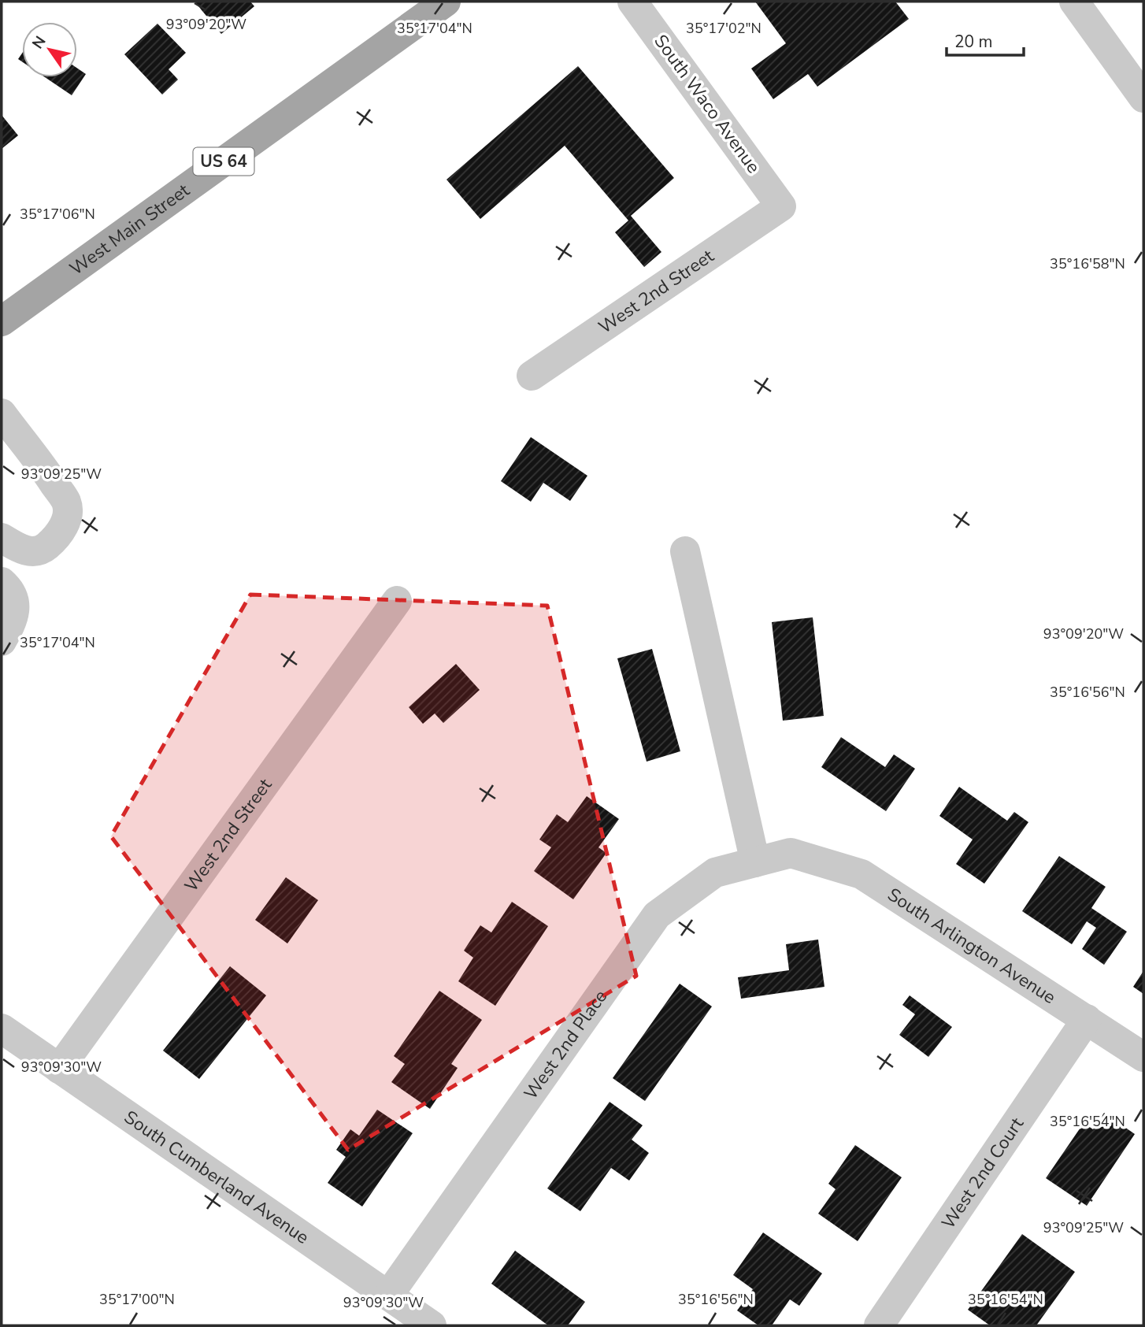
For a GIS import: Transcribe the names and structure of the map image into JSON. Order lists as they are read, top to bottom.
{
  "streets": {
    "main road": ["US 64", "West Main Street"],
    "street": [
      "South Waco Avenue",
      "West 2nd Street",
      "South Arlington Avenue",
      "West 2nd Place",
      "West 2nd Court",
      "South Cumberland Avenue"
    ]
  },
  "crossings": [
    ["South Waco Avenue", "West 2nd Street"],
    ["West 2nd Street", "South Cumberland Avenue"],
    ["South Arlington Avenue", "West 2nd Place"],
    ["South Arlington Avenue", "West 2nd Court"],
    ["West 2nd Place", "South Cumberland Avenue"]
  ],
  "scale_bar": "20 m",
  "north": "top left",
  "coordinates": [
    "93°09'20\"W",
    "35°17'04\"N",
    "35°17'02\"N",
    "35°17'06\"N",
    "35°16'58\"N",
    "93°09'25\"W",
    "35°16'56\"N",
    "93°09'30\"W",
    "35°16'54\"N",
    "35°17'00\"N"
  ]
}
